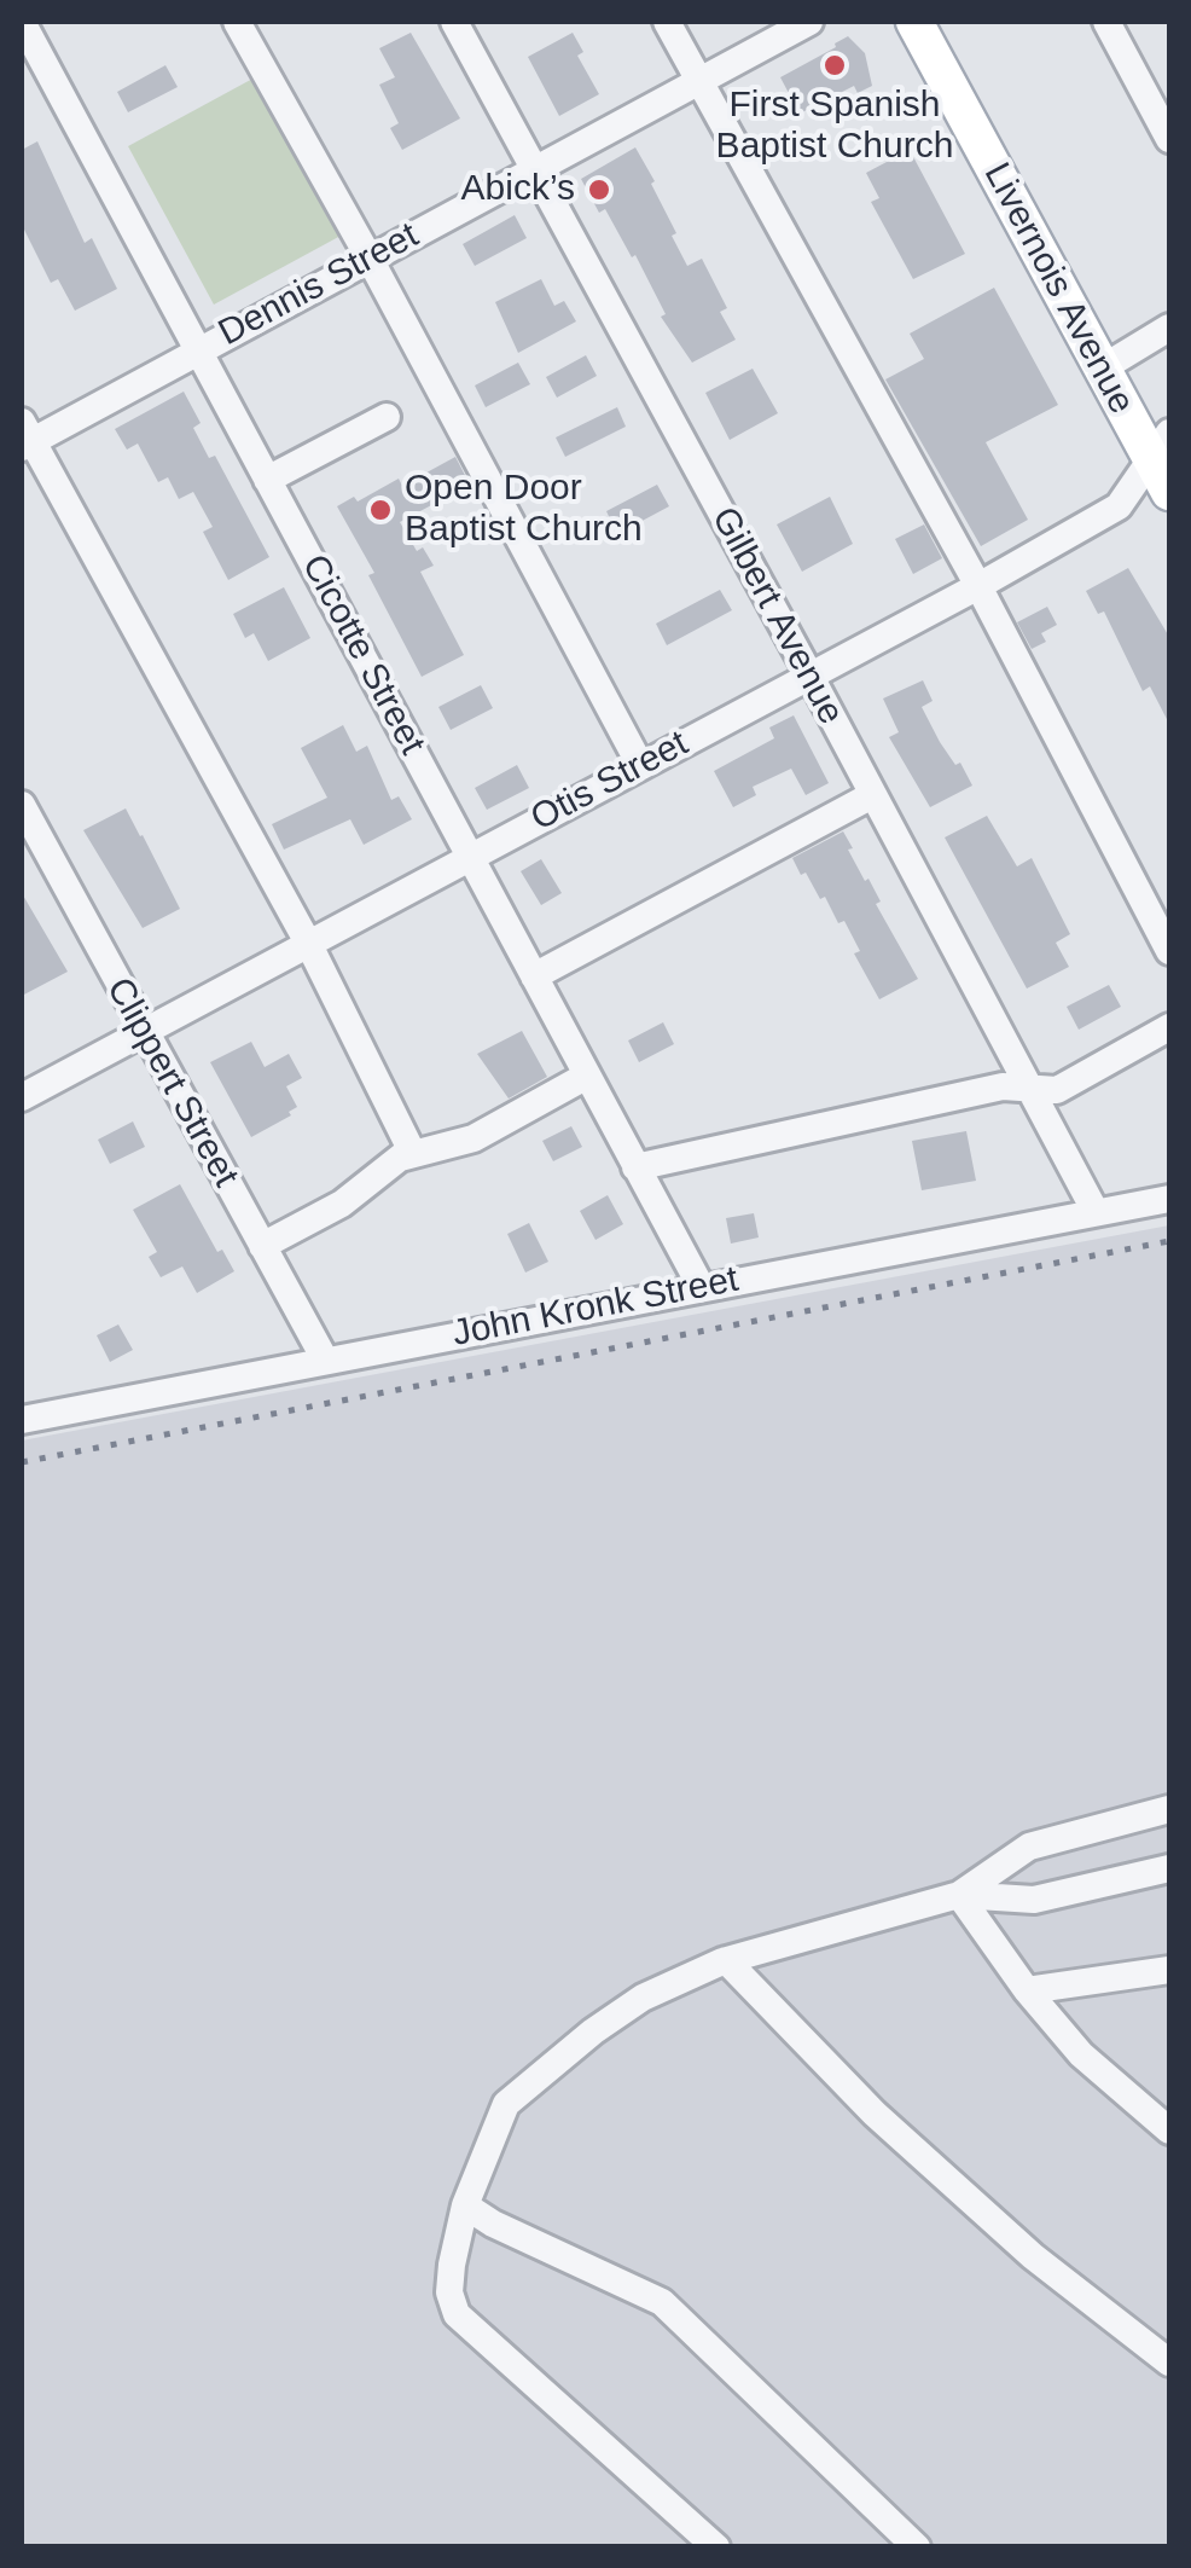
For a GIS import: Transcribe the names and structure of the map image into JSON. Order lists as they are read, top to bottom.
{
  "streets": {
    "main road": ["Livernois Avenue"],
    "street": [
      "Dennis Street",
      "Gilbert Avenue",
      "Cicotte Street",
      "Otis Street",
      "Clippert Street",
      "John Kronk Street"
    ]
  },
  "crossings": [
    ["Dennis Street", "Gilbert Avenue"],
    ["Dennis Street", "Cicotte Street"],
    ["Livernois Avenue", "Otis Street"],
    ["Gilbert Avenue", "Otis Street"],
    ["Gilbert Avenue", "John Kronk Street"],
    ["Cicotte Street", "Otis Street"],
    ["Cicotte Street", "John Kronk Street"],
    ["Otis Street", "Clippert Street"],
    ["Clippert Street", "John Kronk Street"]
  ],
  "places": ["First Spanish Baptist Church", "Abick’s", "Open Door Baptist Church"]
}
